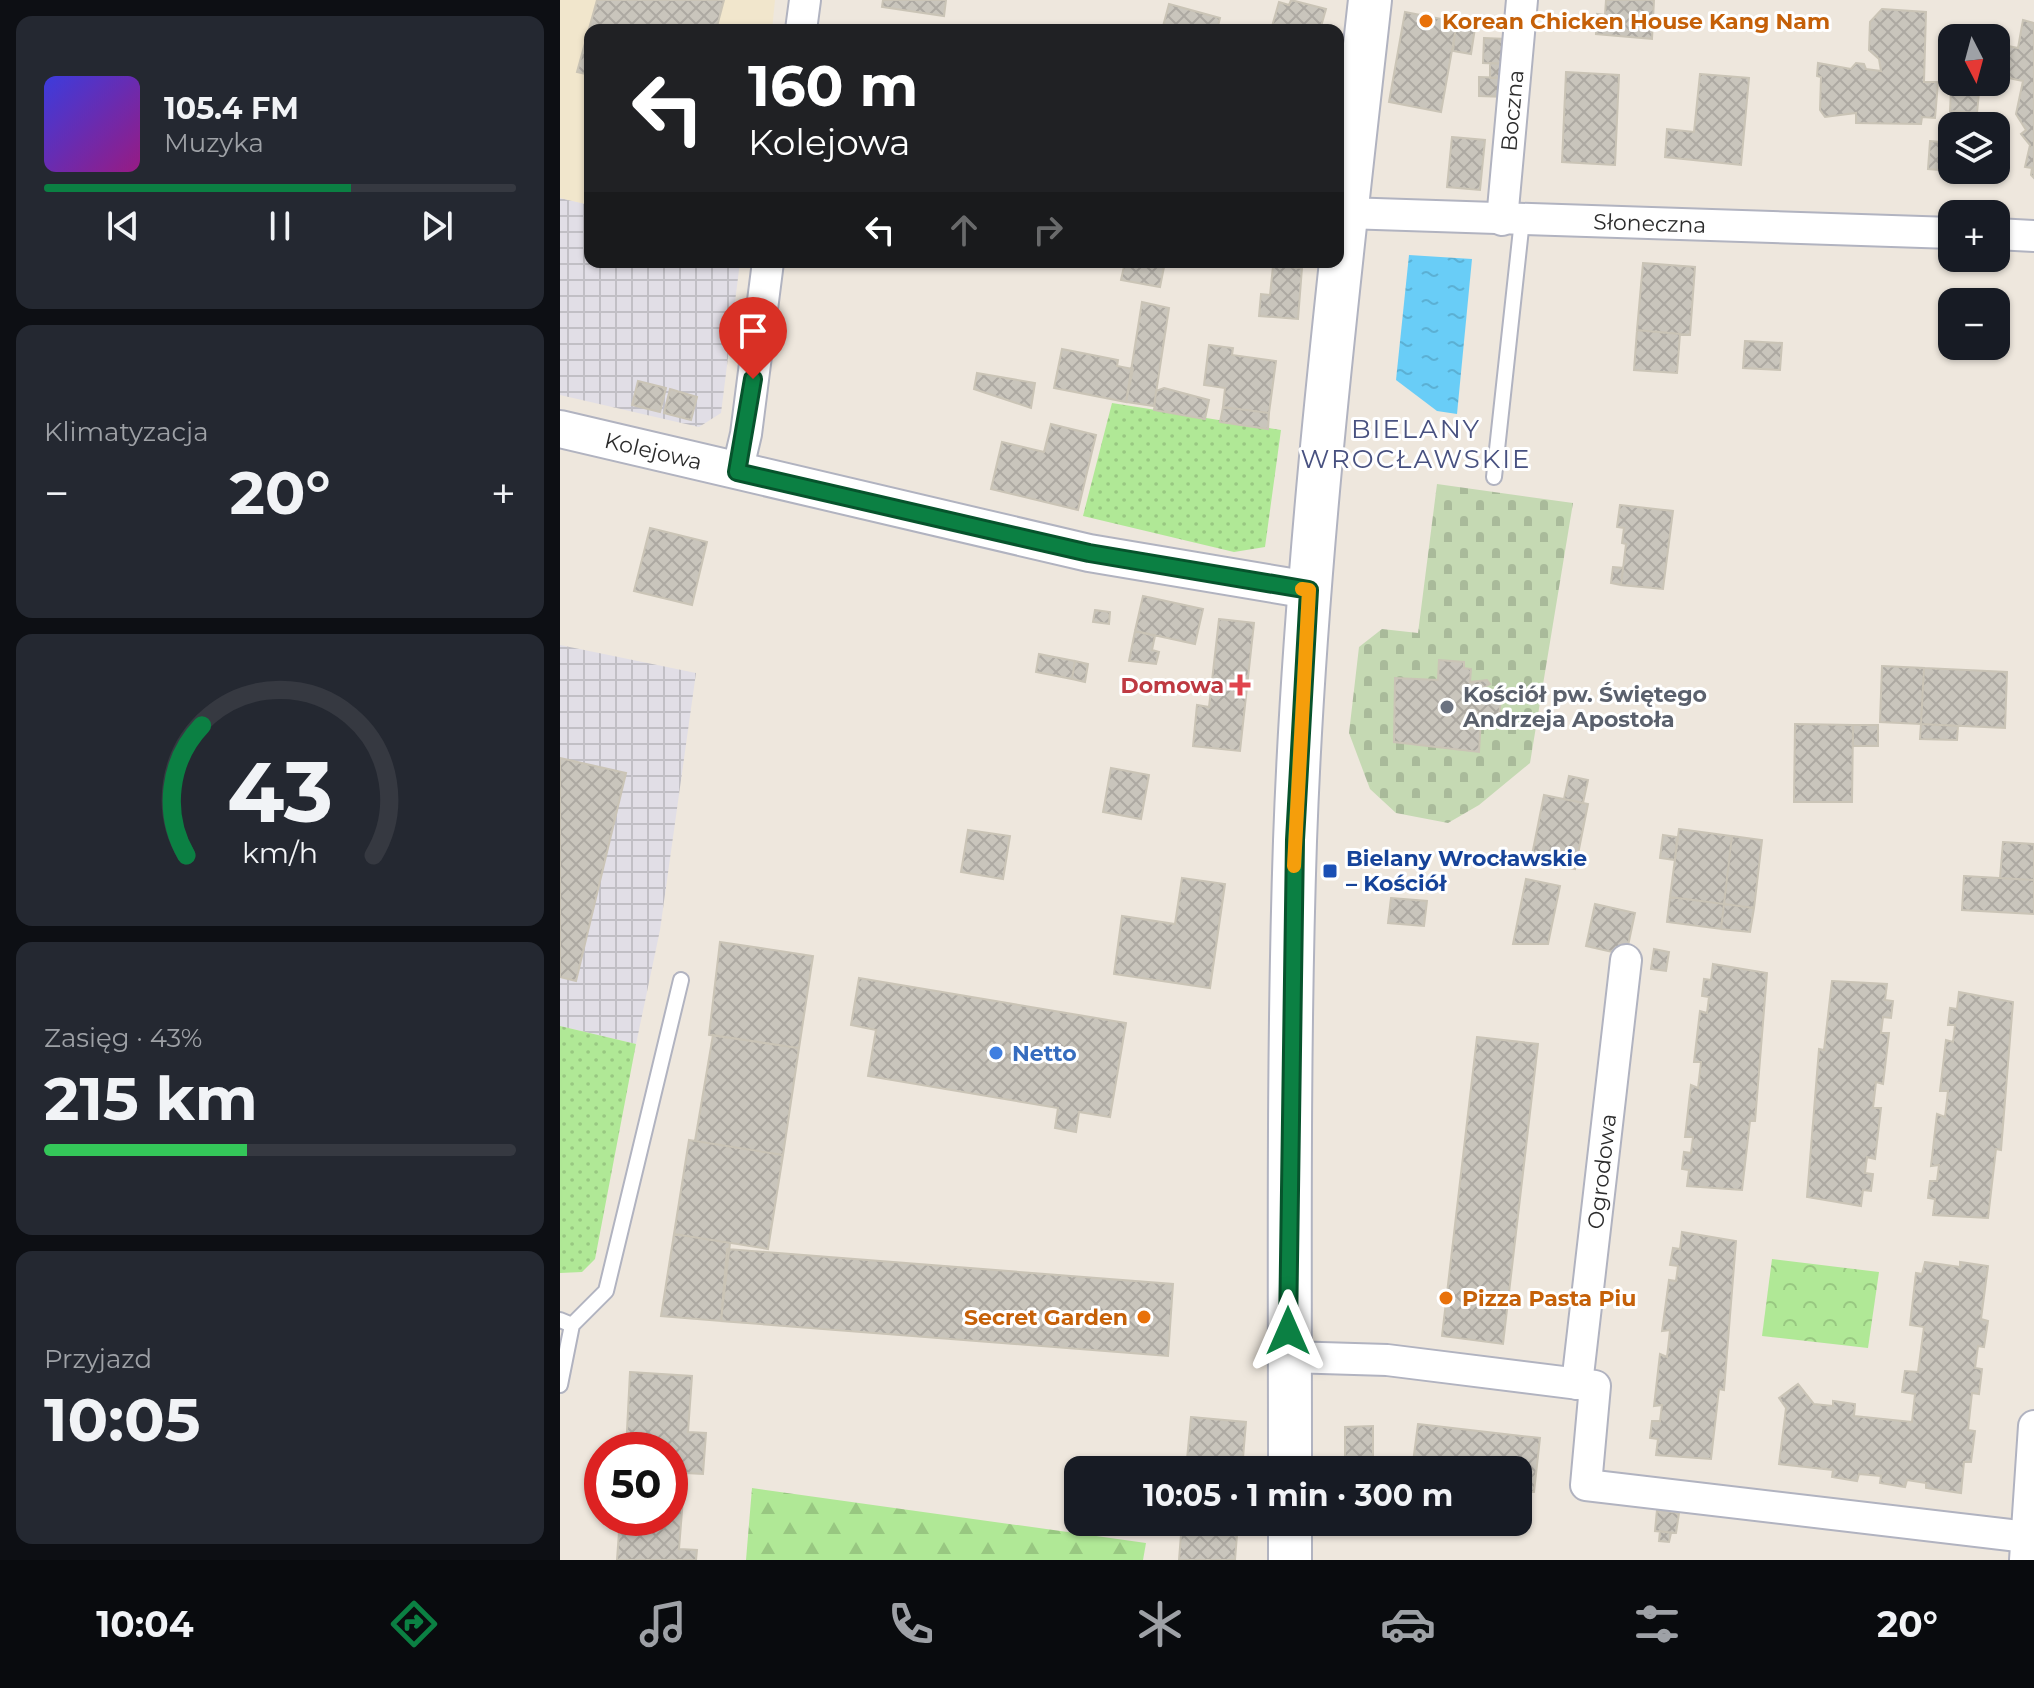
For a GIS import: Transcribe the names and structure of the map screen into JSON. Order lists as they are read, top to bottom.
{
  "streets": {
    "street": [
      "Boczna",
      "Słoneczna",
      "Kolejowa",
      "Ogrodowa"
    ]
  },
  "crossings": [
    ["Boczna", "Słoneczna"]
  ],
  "districts": ["BIELANY WROCŁAWSKIE"],
  "places": {
    "other": [
      "Korean Chicken House Kang Nam",
      "Kościół pw. Świętego Andrzeja Apostoła",
      "Netto",
      "Pizza Pasta Piu",
      "Secret Garden"
    ],
    "health": ["Domowa"],
    "transit": ["Bielany Wrocławskie – Kościół"]
  },
  "north": "bottom",
  "page": {
    "map_buttons": ["+", "−"],
    "turn": ["160 m", "Kolejowa"],
    "song": ["105.4 FM", "Muzyka"],
    "tile": [
      "Klimatyzacja",
      ["Zasięg · 43%", "215 km"],
      ["Przyjazd", "10:05"]
    ],
    "heat": ["−", "20°", "+"],
    "limit": "50",
    "trip": "10:05 · 1 min · 300 m",
    "tabs": ["10:04", "20°"],
    "gauge": ["43", "km/h"]
  }
}
